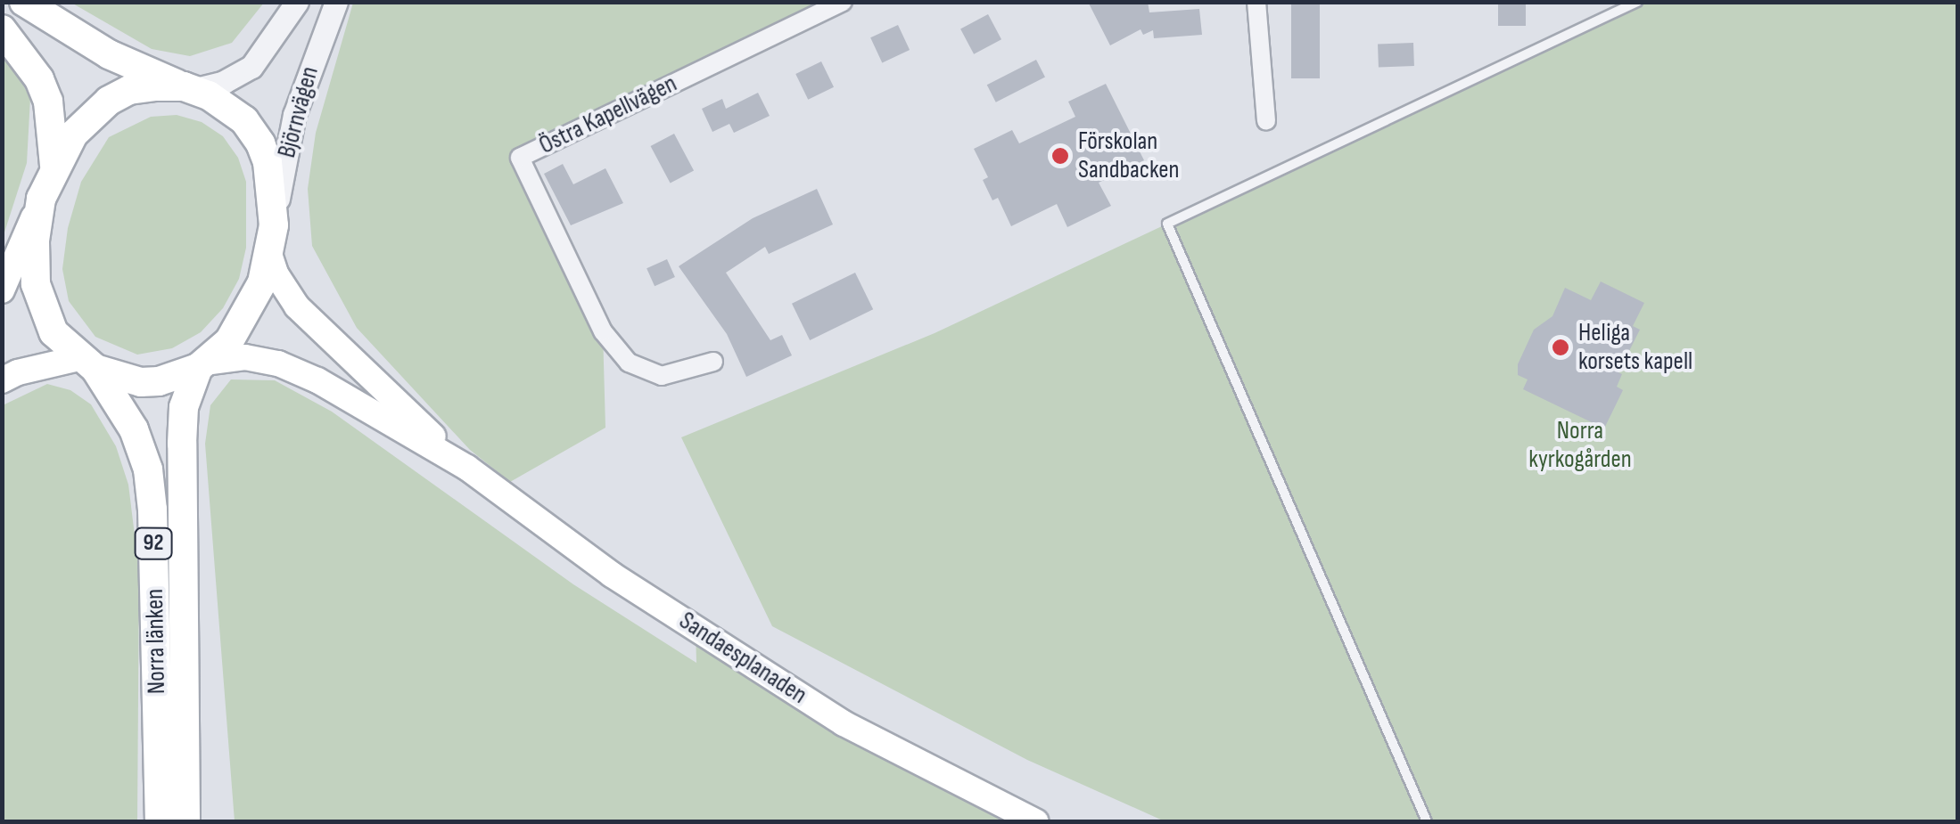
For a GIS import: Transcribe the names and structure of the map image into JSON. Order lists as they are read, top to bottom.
{
  "streets": {
    "highway": ["92", "Norra länken"],
    "main road": ["Sandaesplanaden"],
    "street": ["Björnvägen", "Östra Kapellvägen"]
  },
  "crossings": [
    ["Björnvägen", "Norra länken"],
    ["Björnvägen", "Sandaesplanaden"],
    ["Norra länken", "Sandaesplanaden"]
  ],
  "parks": ["Norra kyrkogården"],
  "places": ["Förskolan Sandbacken", "Heliga korsets kapell"]
}
